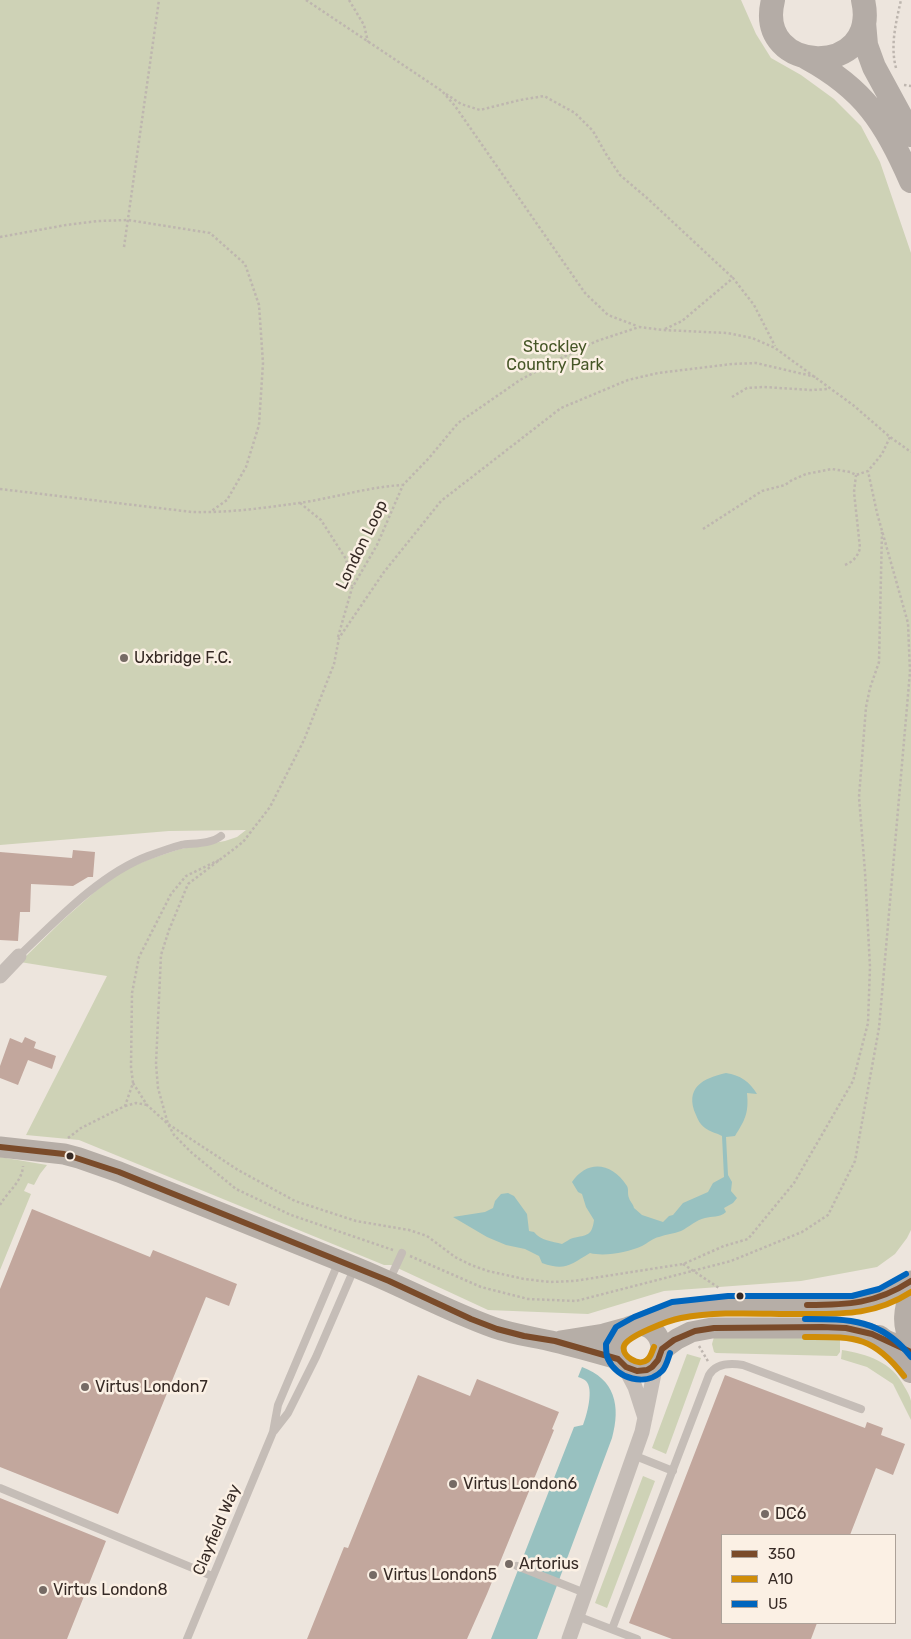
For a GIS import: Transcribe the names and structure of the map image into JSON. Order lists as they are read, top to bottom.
{
  "streets": {
    "lane": ["Clayfield Way"],
    "path": ["London Loop"]
  },
  "parks": ["Stockley Country Park"],
  "places": [
    "Uxbridge F.C.",
    "Virtus London7",
    "Virtus London6",
    "DC6",
    "Artorius",
    "Virtus London5",
    "Virtus London8"
  ],
  "lines": ["transit line 350", "transit line U5", "transit line A10"],
  "legend": ["350", "A10", "U5"]
}
